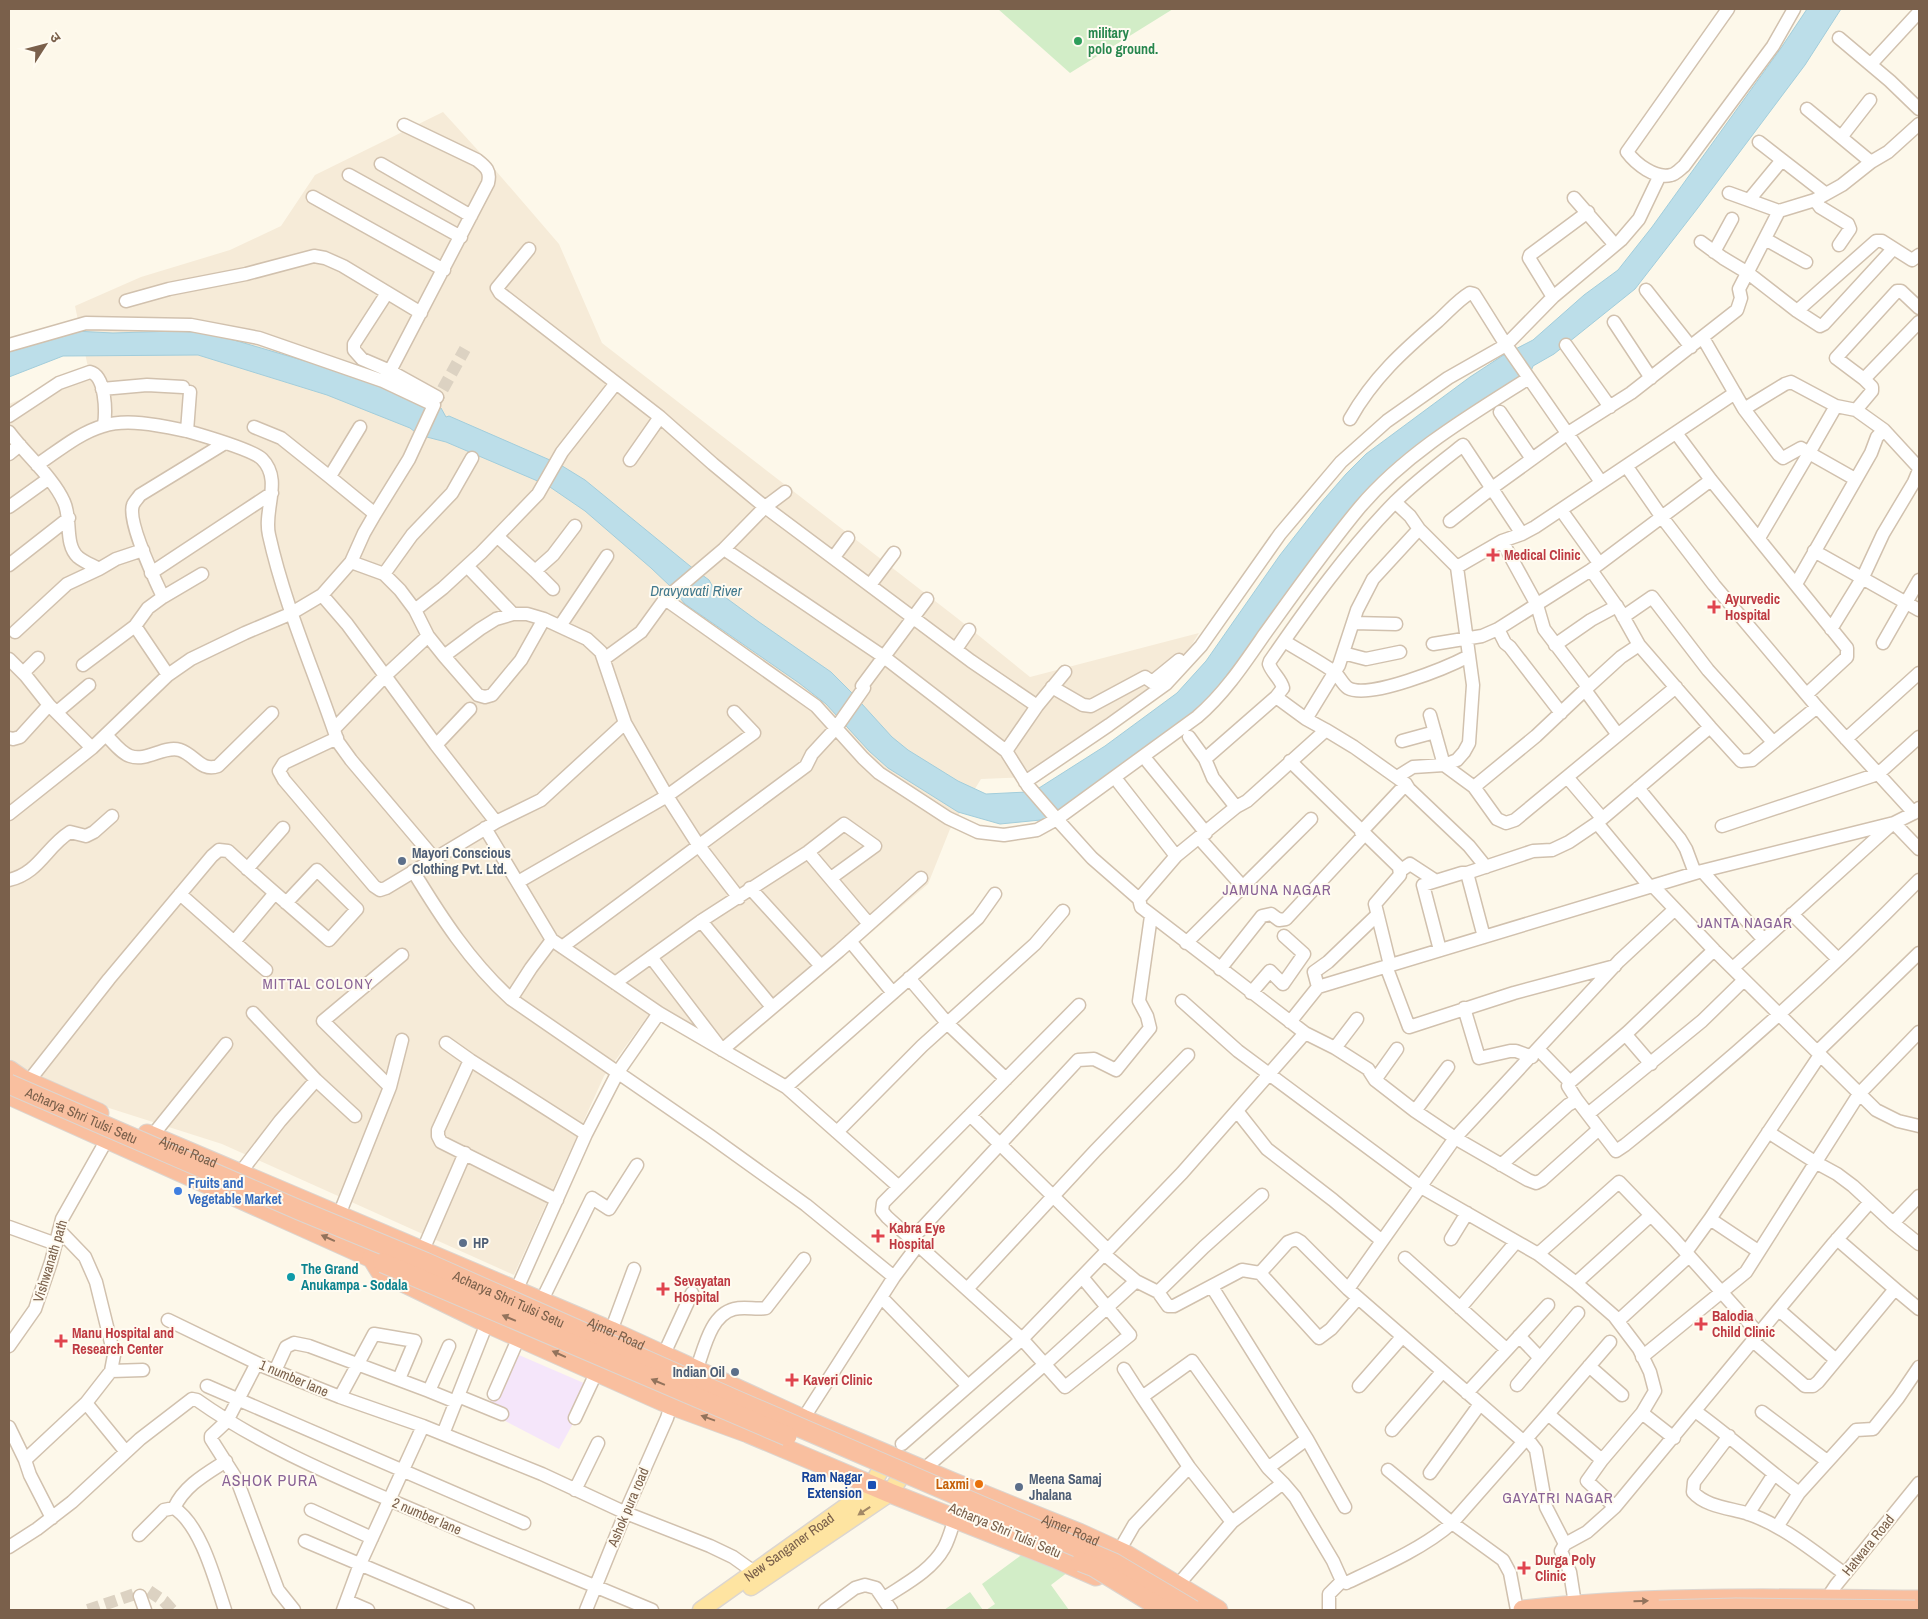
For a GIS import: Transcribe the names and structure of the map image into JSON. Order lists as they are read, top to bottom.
{
  "streets": {
    "highway": ["Acharya Shri Tulsi Setu", "Ajmer Road"],
    "main road": ["New Sanganer Road"],
    "street": [
      "Vishwanath path",
      "1 number lane",
      "Ashok pura road",
      "2 number lane",
      "Hatwara Road"
    ]
  },
  "crossings": [
    ["Acharya Shri Tulsi Setu", "Ajmer Road"],
    ["Ajmer Road", "Vishwanath path"],
    ["Ajmer Road", "Ashok pura road"],
    ["Ajmer Road", "New Sanganer Road"],
    ["Ashok pura road", "2 number lane"]
  ],
  "districts": [
    "JAMUNA NAGAR",
    "JANTA NAGAR",
    "MITTAL COLONY",
    "ASHOK PURA",
    "GAYATRI NAGAR"
  ],
  "water": ["Dravyavati River"],
  "places": {
    "other": [
      "military polo ground.",
      "Mayori Conscious Clothing Pvt. Ltd.",
      "Fruits and Vegetable Market",
      "HP",
      "The Grand Anukampa - Sodala",
      "Indian Oil",
      "Laxmi",
      "Meena Samaj Jhalana"
    ],
    "health": [
      "Medical Clinic",
      "Ayurvedic Hospital",
      "Kabra Eye Hospital",
      "Sevayatan Hospital",
      "Balodia Child Clinic",
      "Manu Hospital and Research Center",
      "Kaveri Clinic",
      "Durga Poly Clinic"
    ],
    "transit": ["Ram Nagar Extension"]
  },
  "north": "top right"
}
